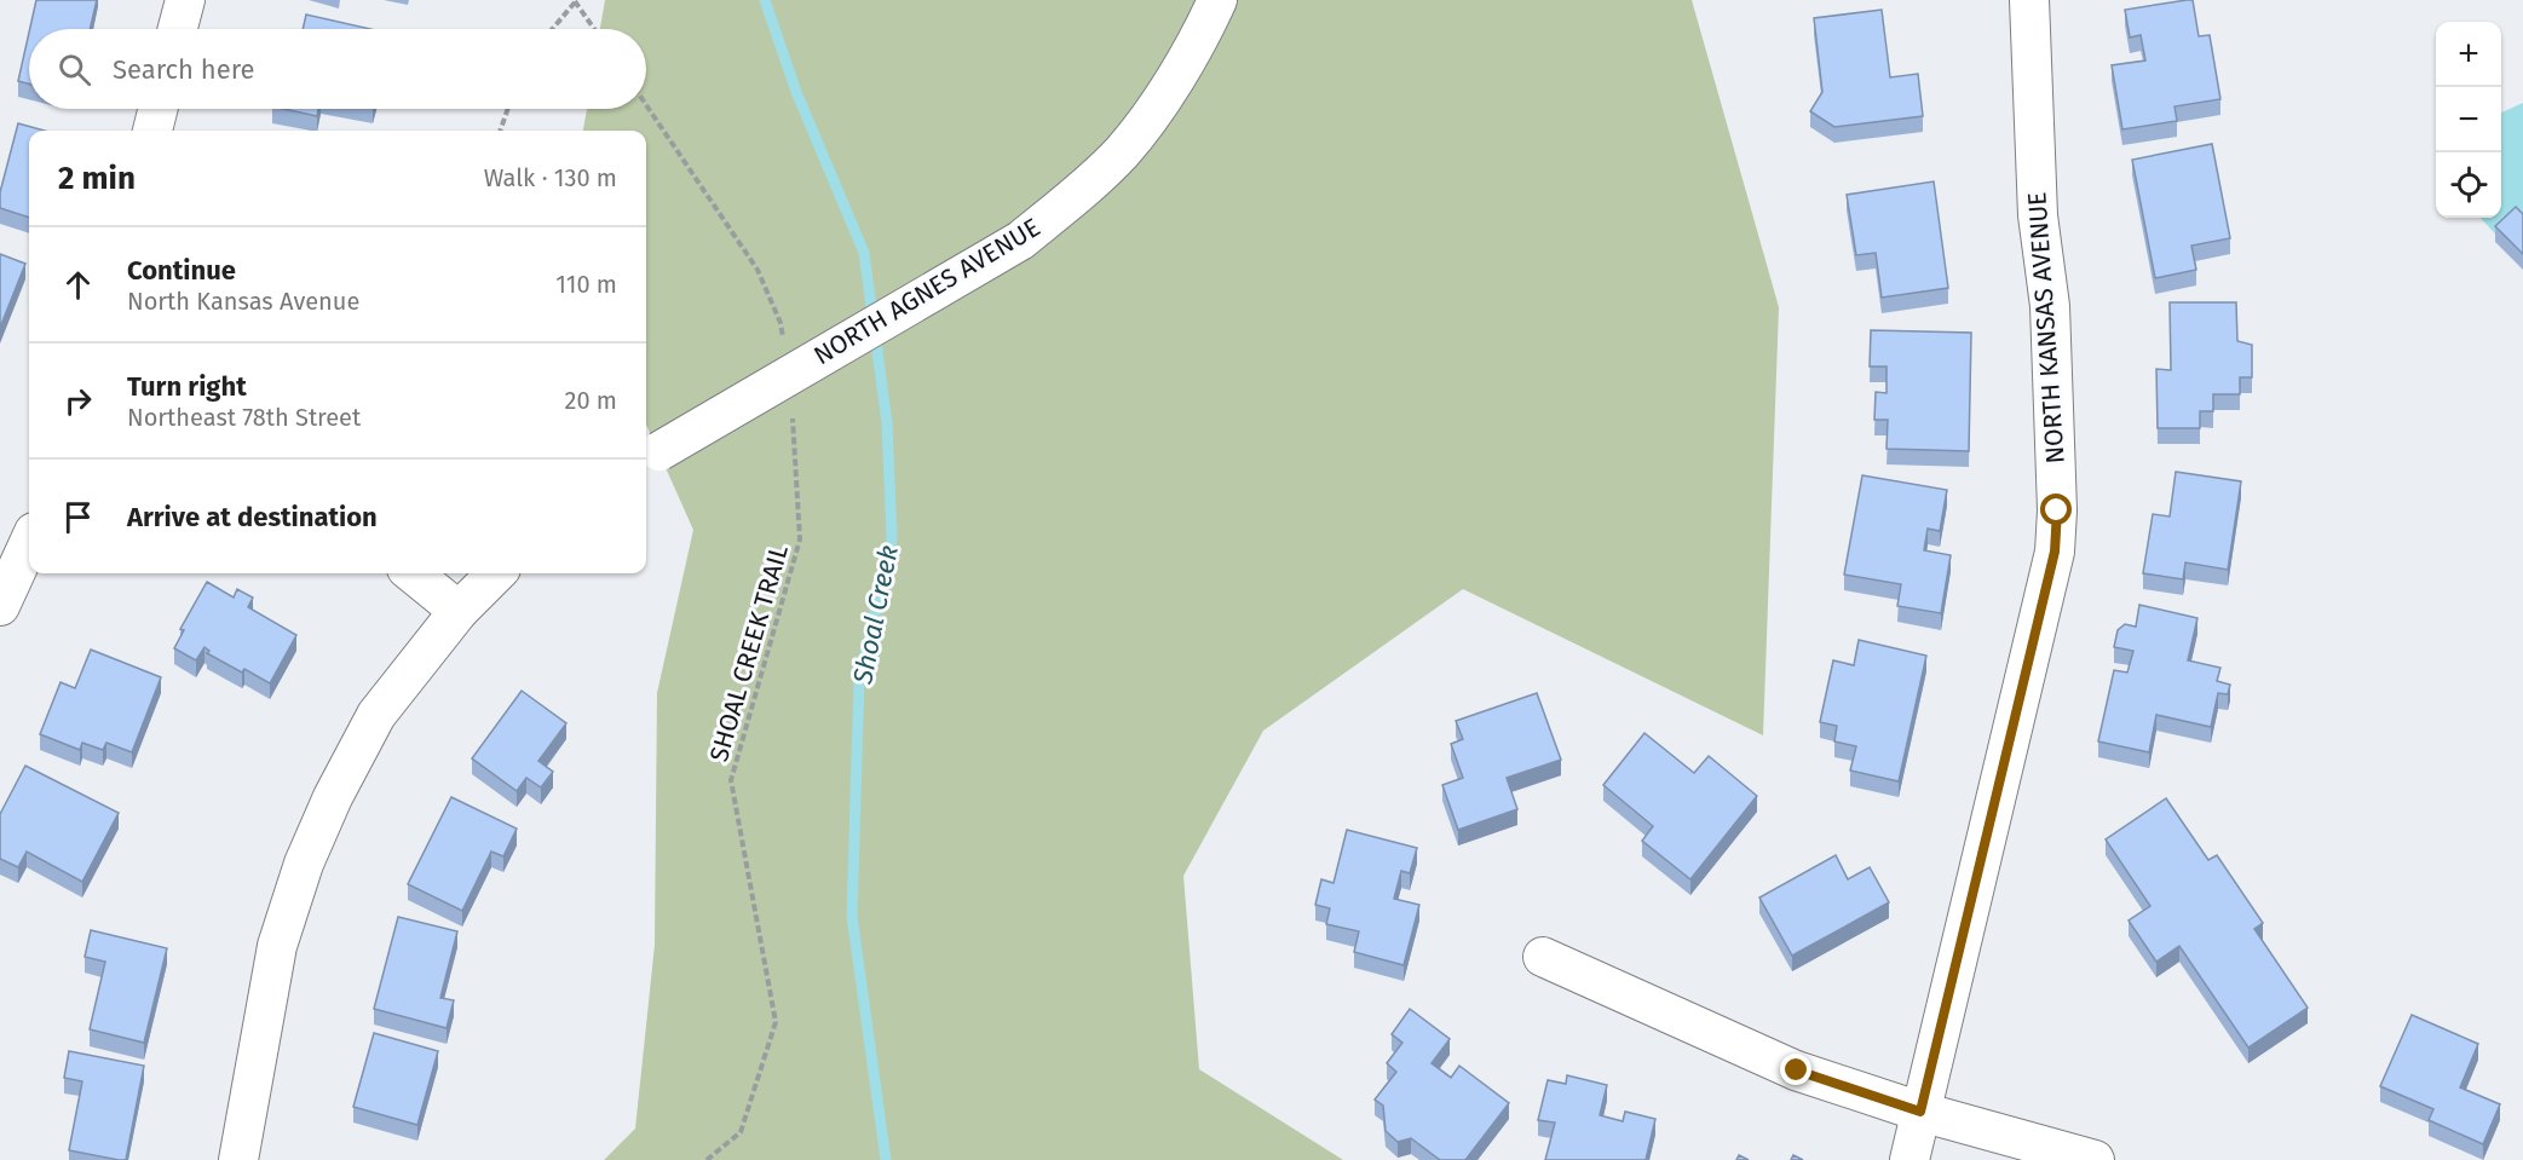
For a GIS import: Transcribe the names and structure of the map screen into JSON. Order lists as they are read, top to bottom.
{
  "streets": {
    "street": ["NORTH AGNES AVENUE", "NORTH KANSAS AVENUE"],
    "path": ["SHOAL CREEK TRAIL"]
  },
  "water": ["Shoal Creek"],
  "page": {
    "map_buttons": ["+", "−"],
    "search": "Search here",
    "heading": ["2 min", "Walk · 130 m"],
    "list": [
      ["Continue", "North Kansas Avenue", "110 m"],
      ["Turn right", "Northeast 78th Street", "20 m"],
      "Arrive at destination"
    ]
  }
}
